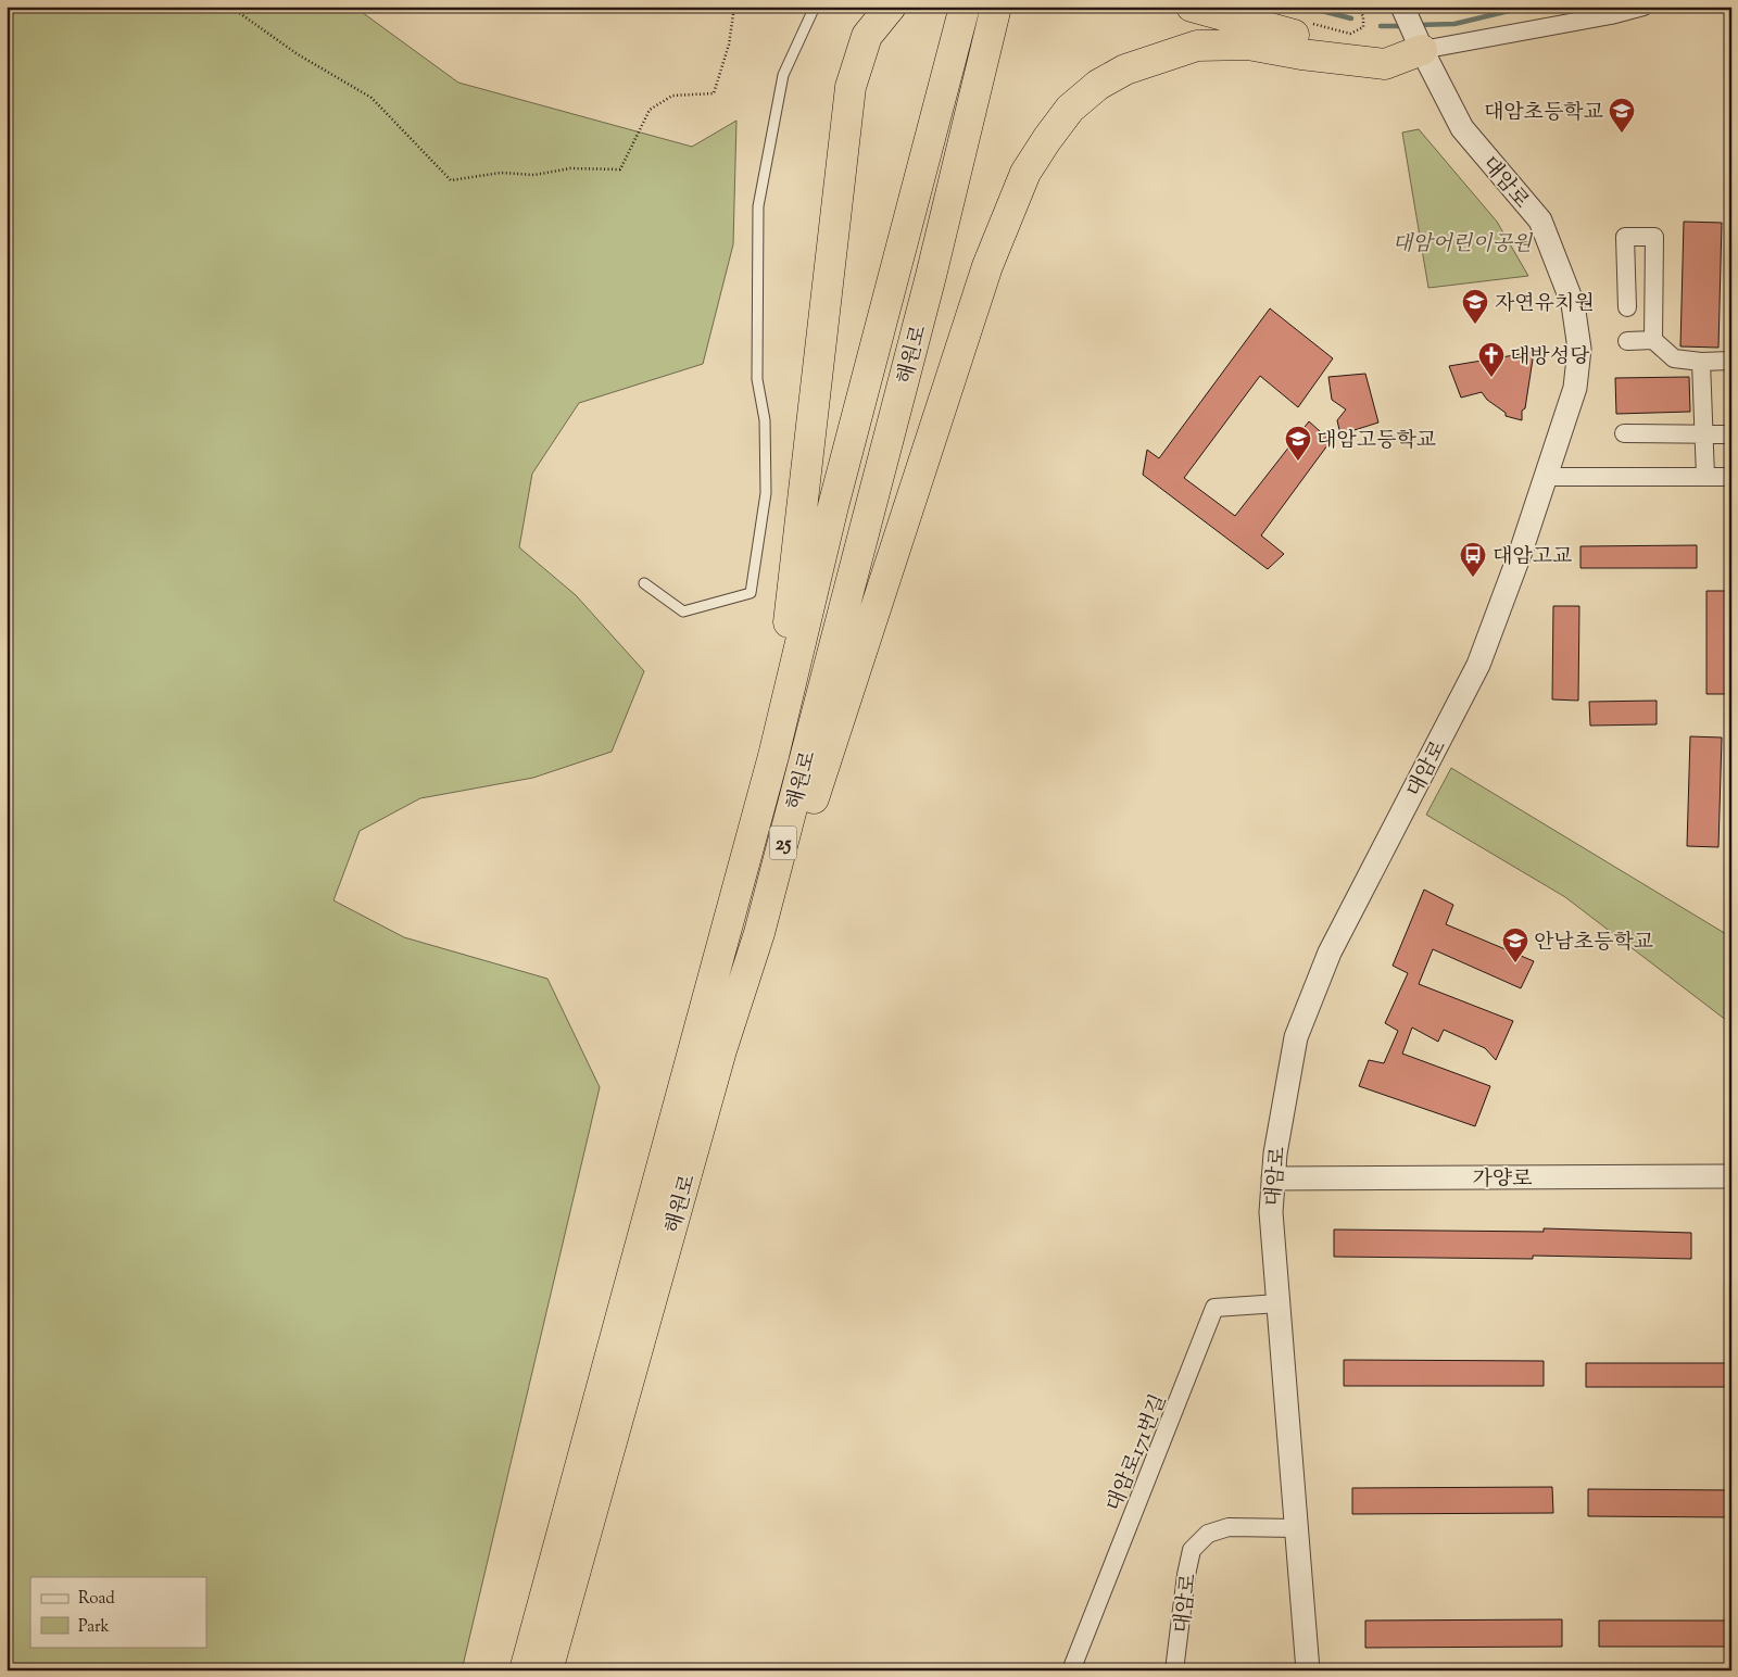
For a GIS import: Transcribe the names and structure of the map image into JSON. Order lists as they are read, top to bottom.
{
  "streets": {
    "highway": ["해원로", "25"],
    "street": ["대암로", "가양로", "대암로171번길"]
  },
  "crossings": [
    ["대암로", "가양로"],
    ["대암로", "대암로171번길"]
  ],
  "parks": ["대암어린이공원"],
  "places": {
    "school or university": [
      "대암초등학교",
      "자연유치원",
      "대암고등학교",
      "안남초등학교"
    ],
    "church": ["대방성당"],
    "bus stop": ["대암고교"]
  },
  "legend": ["Road", "Park"]
}
